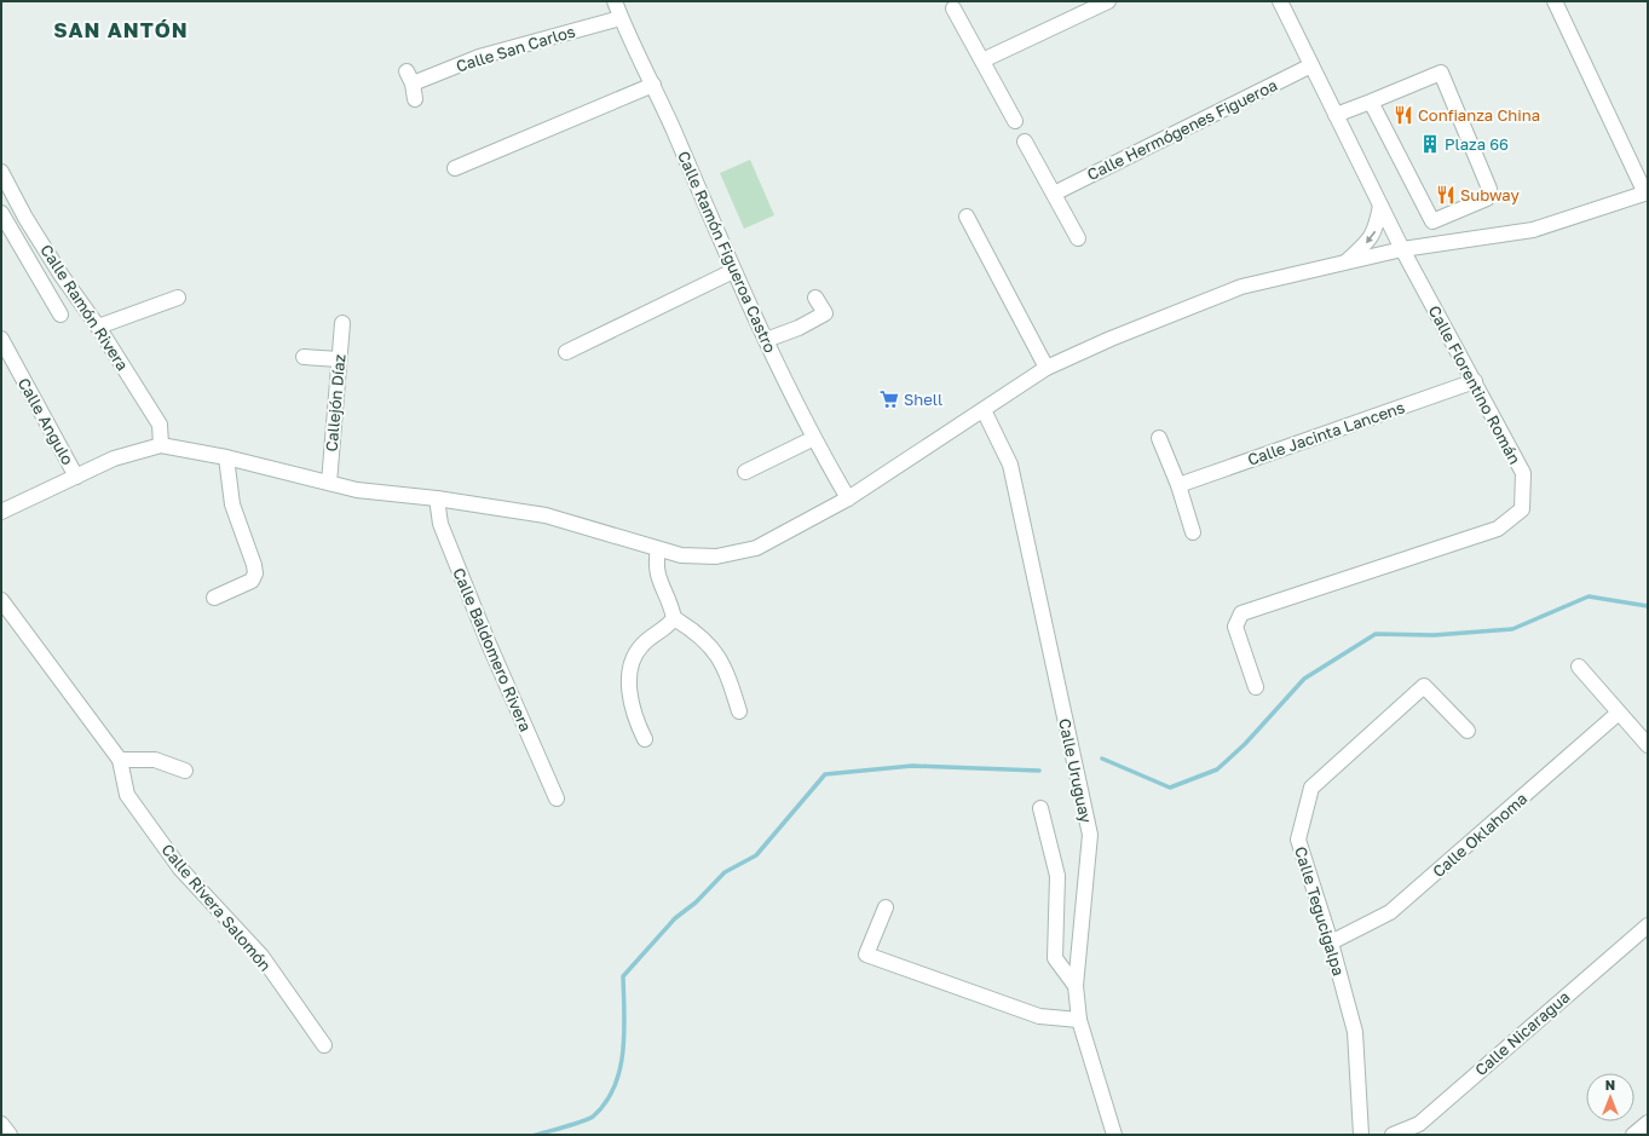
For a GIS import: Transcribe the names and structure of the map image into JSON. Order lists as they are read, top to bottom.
{
  "streets": {
    "street": [
      "Calle San Carlos",
      "Calle Hermógenes Figueroa",
      "Calle Ramón Figueroa Castro",
      "Calle Ramón Rivera",
      "Calle Florentino Román",
      "Callejón Díaz",
      "Calle Angulo",
      "Calle Jacinta Lancens",
      "Calle Baldomero Rivera",
      "Calle Uruguay",
      "Calle Oklahoma",
      "Calle Rivera Salomón",
      "Calle Tegucigalpa",
      "Calle Nicaragua"
    ]
  },
  "crossings": [
    ["Calle San Carlos", "Calle Ramón Figueroa Castro"],
    ["Calle Hermógenes Figueroa", "Calle Florentino Román"],
    ["Calle Florentino Román", "Calle Jacinta Lancens"],
    ["Calle Oklahoma", "Calle Tegucigalpa"]
  ],
  "districts": ["SAN ANTÓN"],
  "places": {
    "restaurant": ["Confianza China", "Subway"],
    "building": ["Plaza 66"],
    "supermarket": ["Shell"]
  },
  "north": "top"
}
